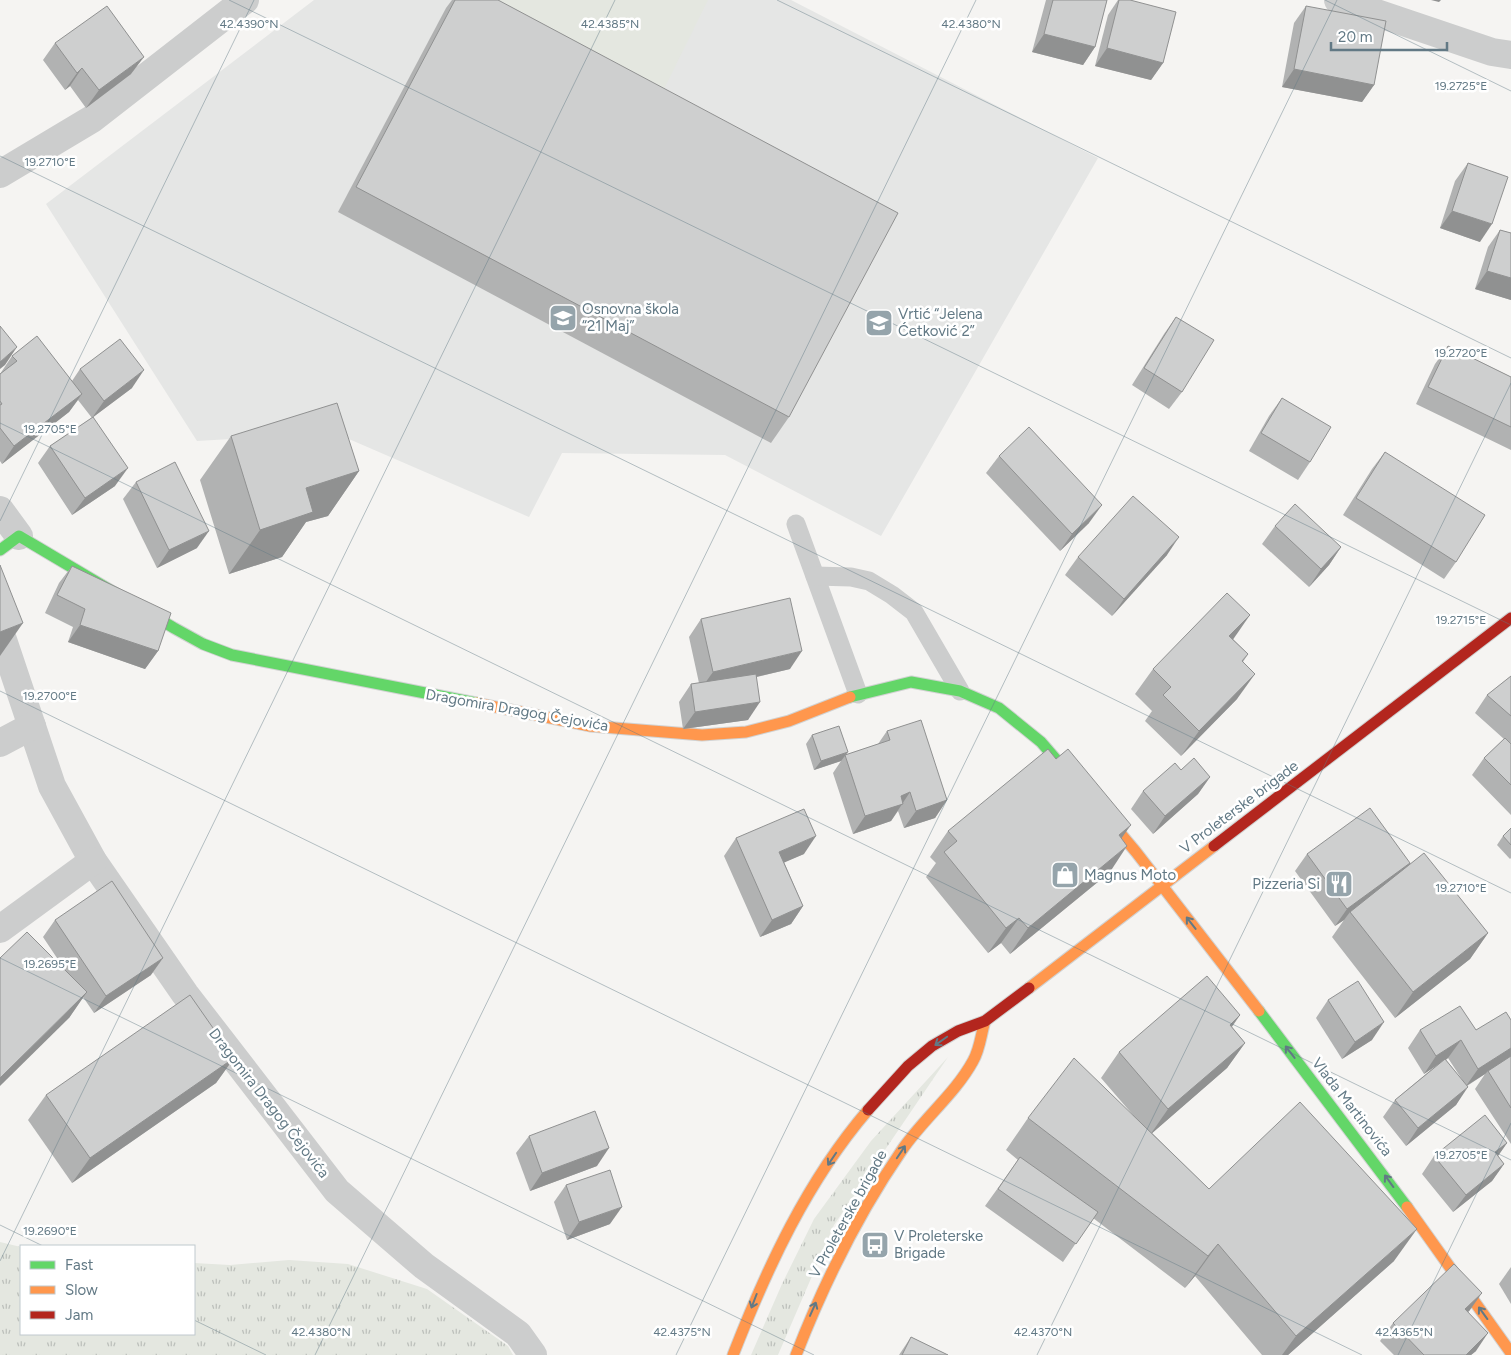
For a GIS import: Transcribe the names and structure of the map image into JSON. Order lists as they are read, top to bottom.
{
  "streets": {
    "street": ["Dragomira Dragog Čejovića", "V Proleterske brigade", "Vlada Martinovića"]
  },
  "crossings": [
    ["V Proleterske brigade", "Vlada Martinovića"]
  ],
  "one_way": ["Vlada Martinovića"],
  "places": {
    "school or university": ["Osnovna škola “21 Maj”", "Vrtić “Jelena Ćetković 2”"],
    "shop": ["Magnus Moto"],
    "restaurant": ["Pizzeria Si"],
    "bus stop": ["V Proleterske Brigade"]
  },
  "legend": ["Fast", "Slow", "Jam"],
  "scale_bar": "20 m",
  "coordinates": [
    "42.4385°N",
    "42.4390°N",
    "42.4380°N",
    "19.2725°E",
    "19.2710°E",
    "19.2720°E",
    "19.2705°E",
    "19.2715°E",
    "19.2700°E",
    "19.2695°E",
    "19.2690°E",
    "42.4375°N",
    "42.4370°N",
    "42.4365°N"
  ]
}
